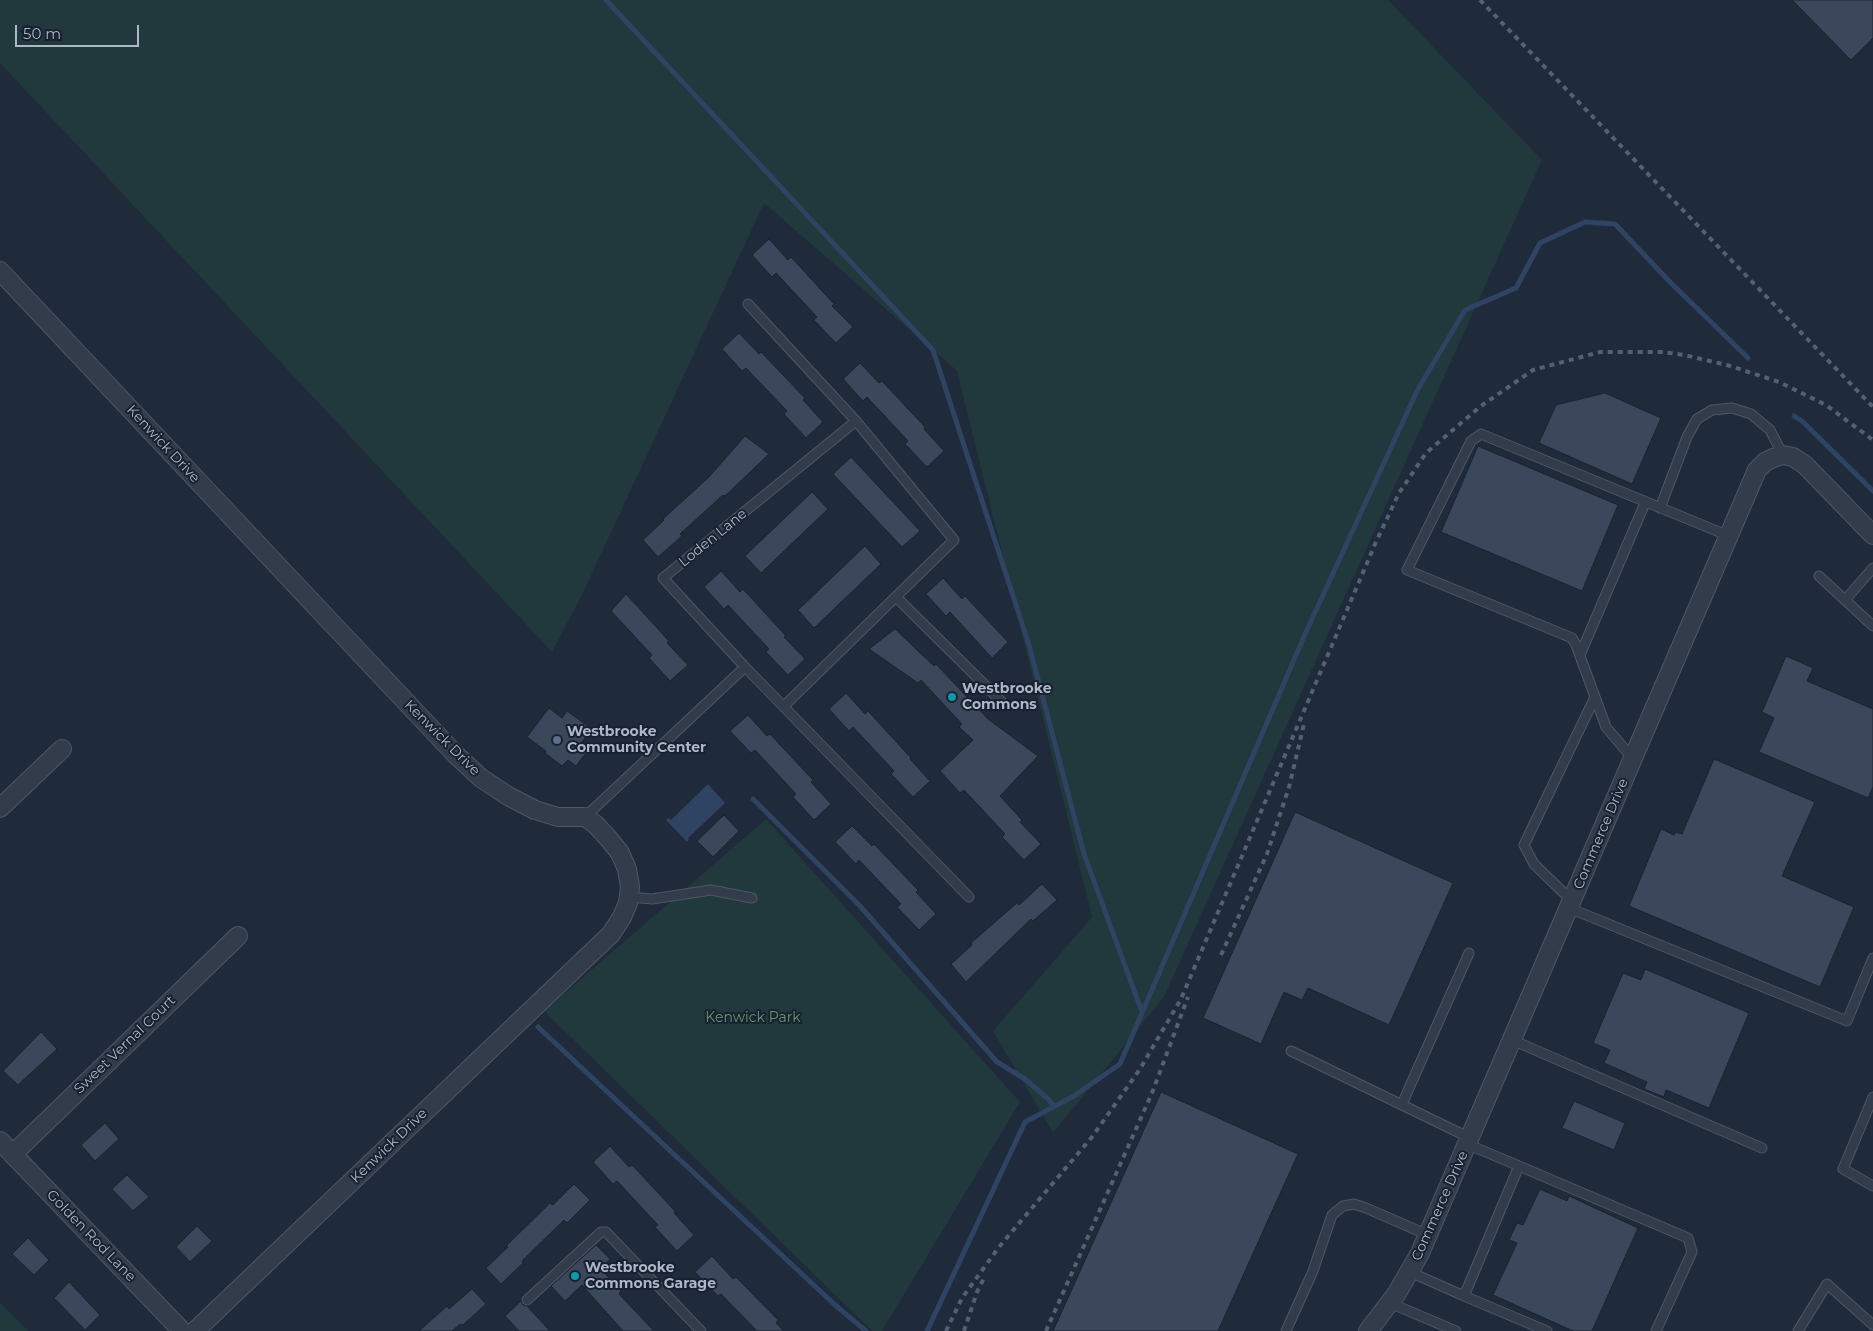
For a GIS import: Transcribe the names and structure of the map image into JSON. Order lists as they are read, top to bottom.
{
  "streets": {
    "street": [
      "Kenwick Drive",
      "Commerce Drive",
      "Sweet Vernal Court",
      "Golden Rod Lane"
    ],
    "lane": ["Loden Lane"]
  },
  "crossings": [
    ["Sweet Vernal Court", "Golden Rod Lane"]
  ],
  "parks": ["Kenwick Park"],
  "places": ["Westbrooke Commons", "Westbrooke Community Center", "Westbrooke Commons Garage"],
  "scale_bar": "50 m"
}
